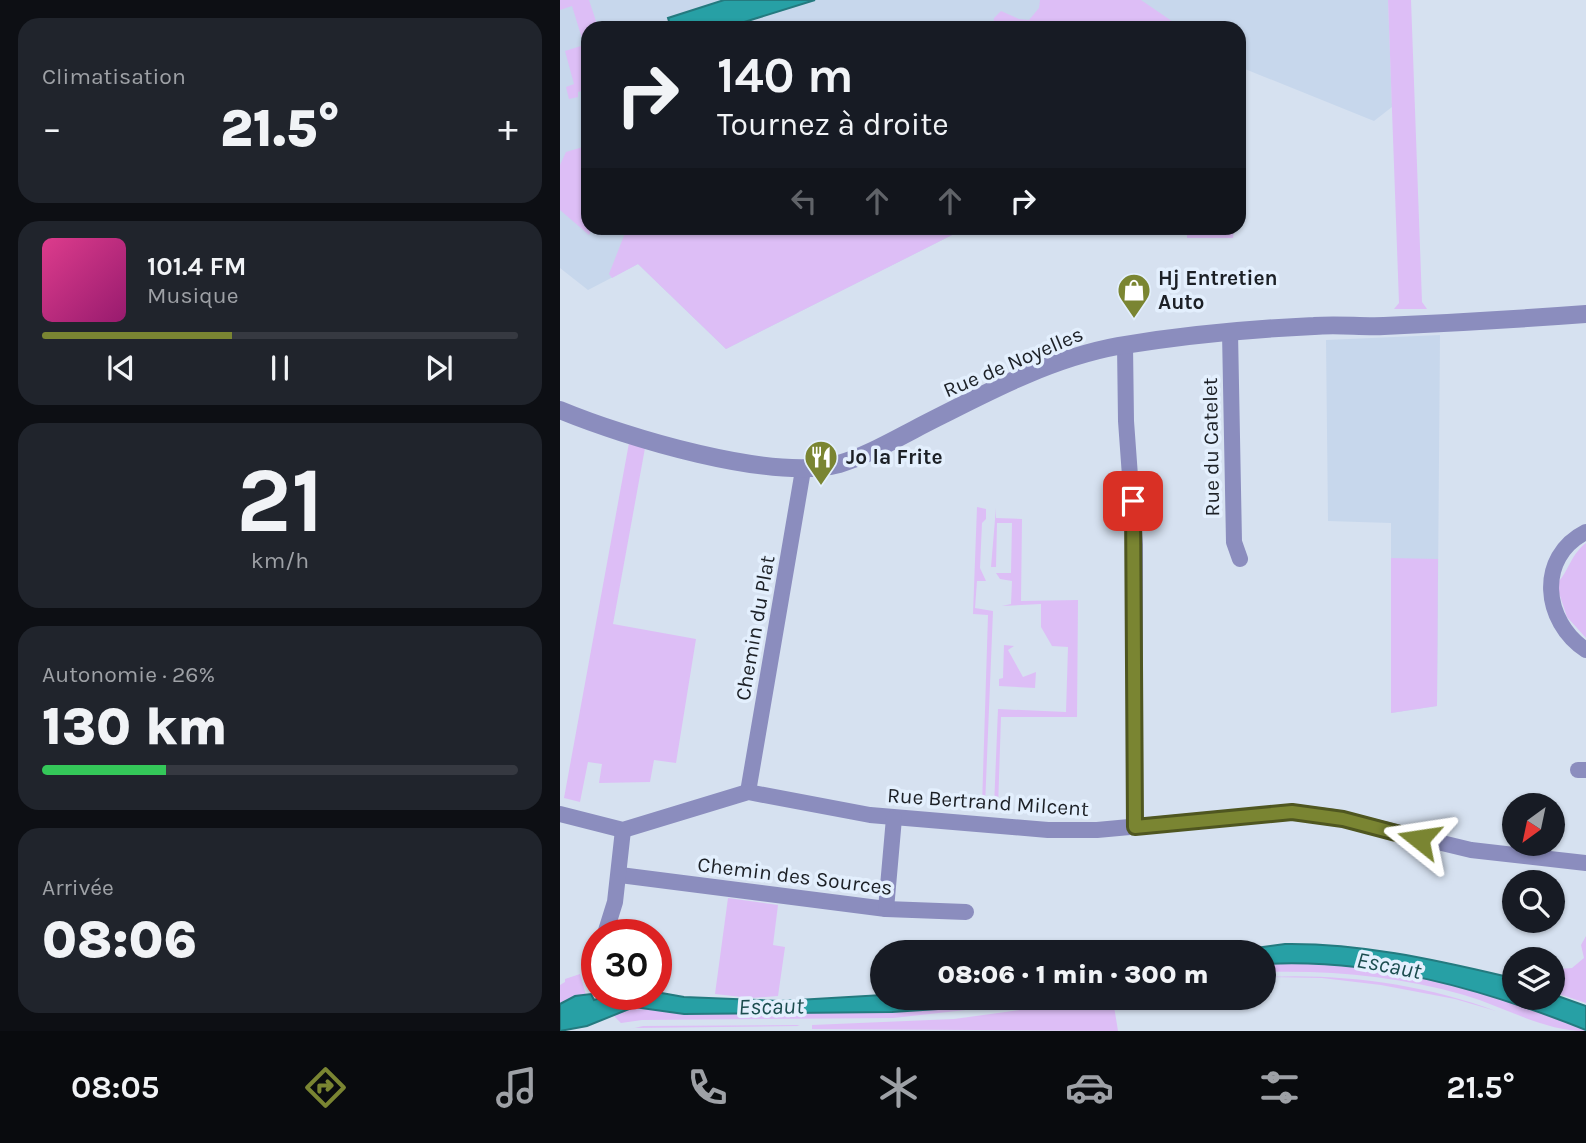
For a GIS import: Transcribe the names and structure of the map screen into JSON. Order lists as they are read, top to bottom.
{
  "streets": {
    "street": [
      "Rue de Noyelles",
      "Rue du Catelet",
      "Chemin du Plat",
      "Rue Bertrand Milcent",
      "Chemin des Sources"
    ]
  },
  "crossings": [
    ["Rue de Noyelles", "Rue du Catelet"],
    ["Rue de Noyelles", "Chemin du Plat"],
    ["Chemin du Plat", "Rue Bertrand Milcent"]
  ],
  "water": ["Escaut"],
  "places": {
    "shop": ["Hj Entretien Auto"],
    "restaurant": ["Jo la Frite"]
  },
  "north": "bottom left",
  "page": {
    "tile": [
      "Climatisation",
      ["21", "km/h"],
      ["Autonomie · 26%", "130 km"],
      ["Arrivée", "08:06"]
    ],
    "turn": ["140 m", "Tournez à droite"],
    "heat": ["−", "21.5°", "+"],
    "song": ["101.4 FM", "Musique"],
    "limit": "30",
    "trip": "08:06 · 1 min · 300 m",
    "tabs": ["08:05", "21.5°"]
  }
}
